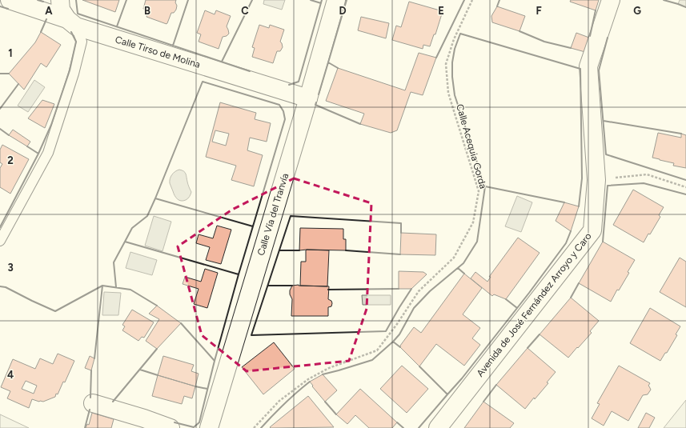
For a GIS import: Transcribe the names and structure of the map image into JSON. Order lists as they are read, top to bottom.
{
  "streets": {
    "street": ["Calle Tirso de Molina", "Calle Vía del Tranvía", "Avenida de José Fernández Arroyo y Caro"],
    "path": ["Calle Acequia Gorda"]
  },
  "crossings": [
    ["Calle Tirso de Molina", "Calle Vía del Tranvía"]
  ],
  "grid": {
    "columns": [
      "A",
      "B",
      "C",
      "D",
      "E",
      "F",
      "G"
    ],
    "rows": [
      "1",
      "2",
      "3",
      "4"
    ]
  }
}
